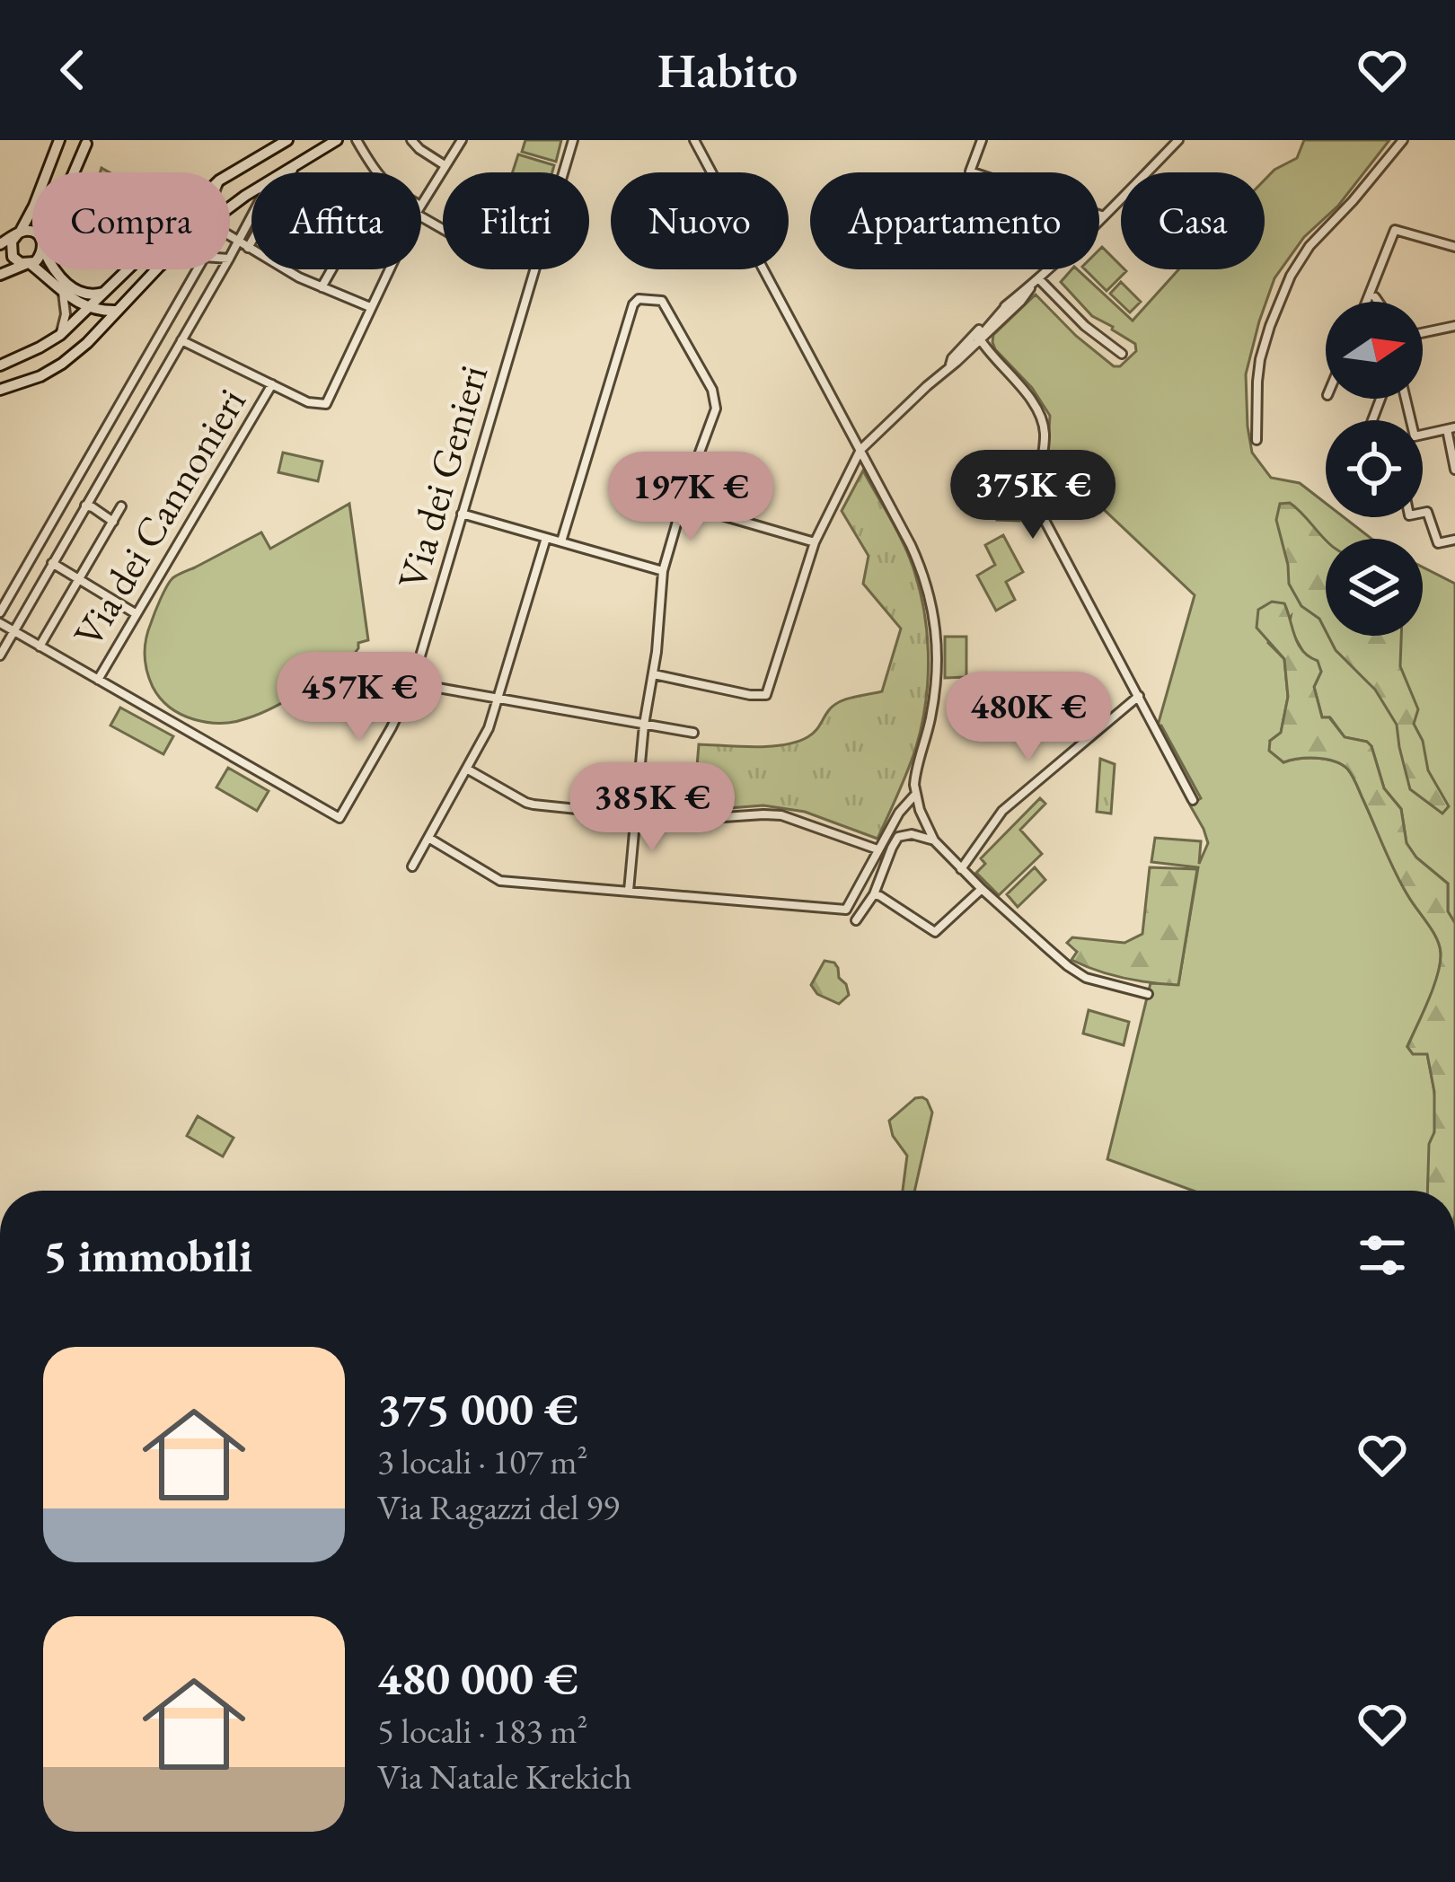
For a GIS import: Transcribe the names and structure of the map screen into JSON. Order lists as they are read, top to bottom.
{
  "streets": {
    "street": ["Via dei Genieri", "Via dei Cannonieri"]
  },
  "crossings": [
    ["Via dei Genieri", "Via dei Cannonieri"]
  ],
  "north": "right",
  "page": {
    "header": "Habito",
    "chip": [
      "Compra",
      "Affitta",
      "Filtri",
      "Nuovo",
      "Appartamento",
      "Casa"
    ],
    "price": [
      "375K €",
      "197K €",
      "457K €",
      "480K €",
      "385K €"
    ],
    "heading": "5 immobili",
    "list": [
      {
        "name": "375 000 €",
        "note": "3 locali · 107 m² · Via Ragazzi del 99"
      },
      {
        "name": "480 000 €",
        "note": "5 locali · 183 m² · Via Natale Krekich"
      }
    ]
  }
}
